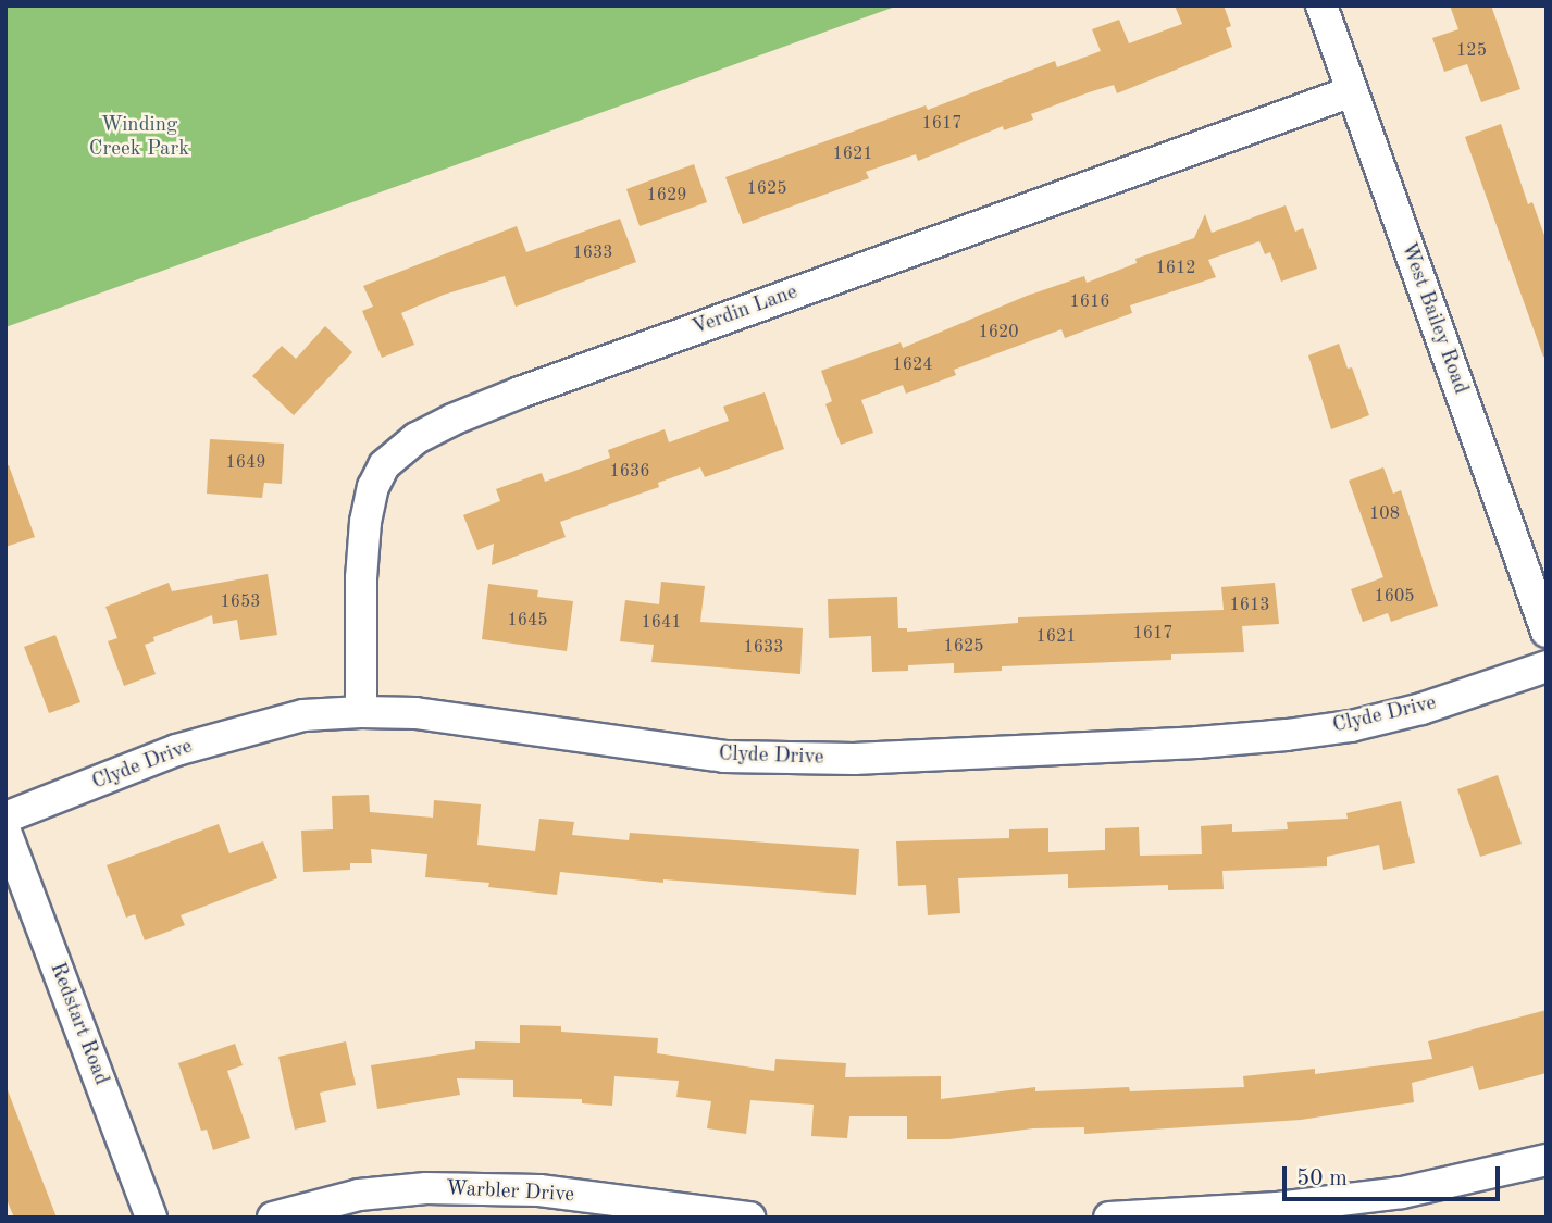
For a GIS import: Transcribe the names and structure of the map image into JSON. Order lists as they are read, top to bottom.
{
  "streets": {
    "street": [
      "Verdin Lane",
      "West Bailey Road",
      "Clyde Drive",
      "Redstart Road",
      "Warbler Drive"
    ]
  },
  "crossings": [
    ["Verdin Lane", "West Bailey Road"],
    ["Verdin Lane", "Clyde Drive"]
  ],
  "parks": ["Winding Creek Park"],
  "house_numbers": [
    "125",
    "1617",
    "1621",
    "1625",
    "1629",
    "1633",
    "1612",
    "1616",
    "1620",
    "1624",
    "1649",
    "1636",
    "108",
    "1605",
    "1653",
    "1613",
    "1645",
    "1641",
    "1617",
    "1621",
    "1625",
    "1633"
  ],
  "scale_bar": "50 m"
}
